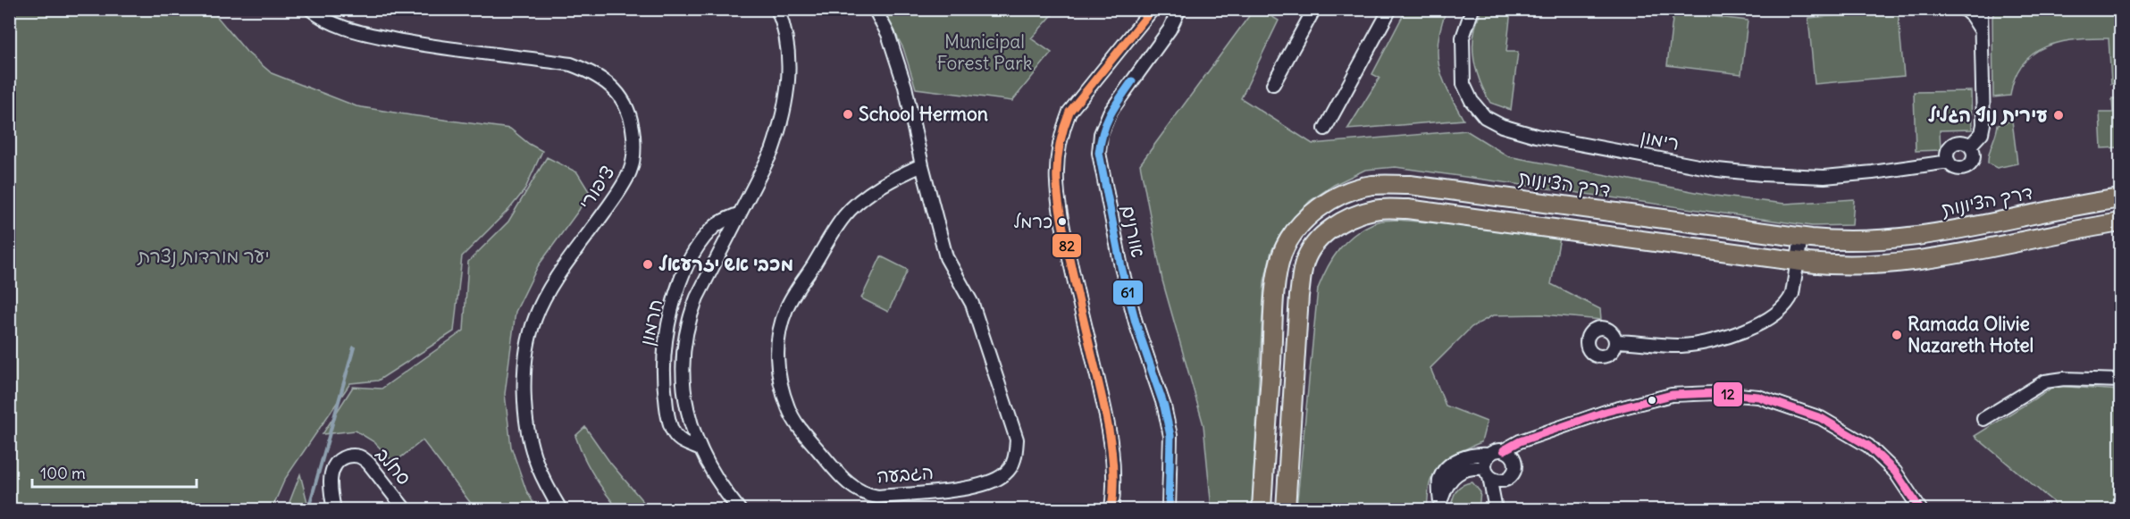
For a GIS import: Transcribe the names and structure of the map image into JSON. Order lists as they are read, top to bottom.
{
  "streets": {
    "highway": ["דרך הציונות"],
    "street": [
      "רימון",
      "ציפורי",
      "אורנים",
      "חרמון",
      "סחלב",
      "הגבעה"
    ]
  },
  "parks": ["Municipal Forest Park", "יער מורדות נצרת"],
  "places": [
    "School Hermon",
    "עירית נוף הגליל",
    "כרמל",
    "מכבי אש יזרעאל",
    "Ramada Olivie Nazareth Hotel"
  ],
  "lines": ["transit line 82", "transit line 61", "transit line 12"],
  "scale_bar": "100 m"
}
